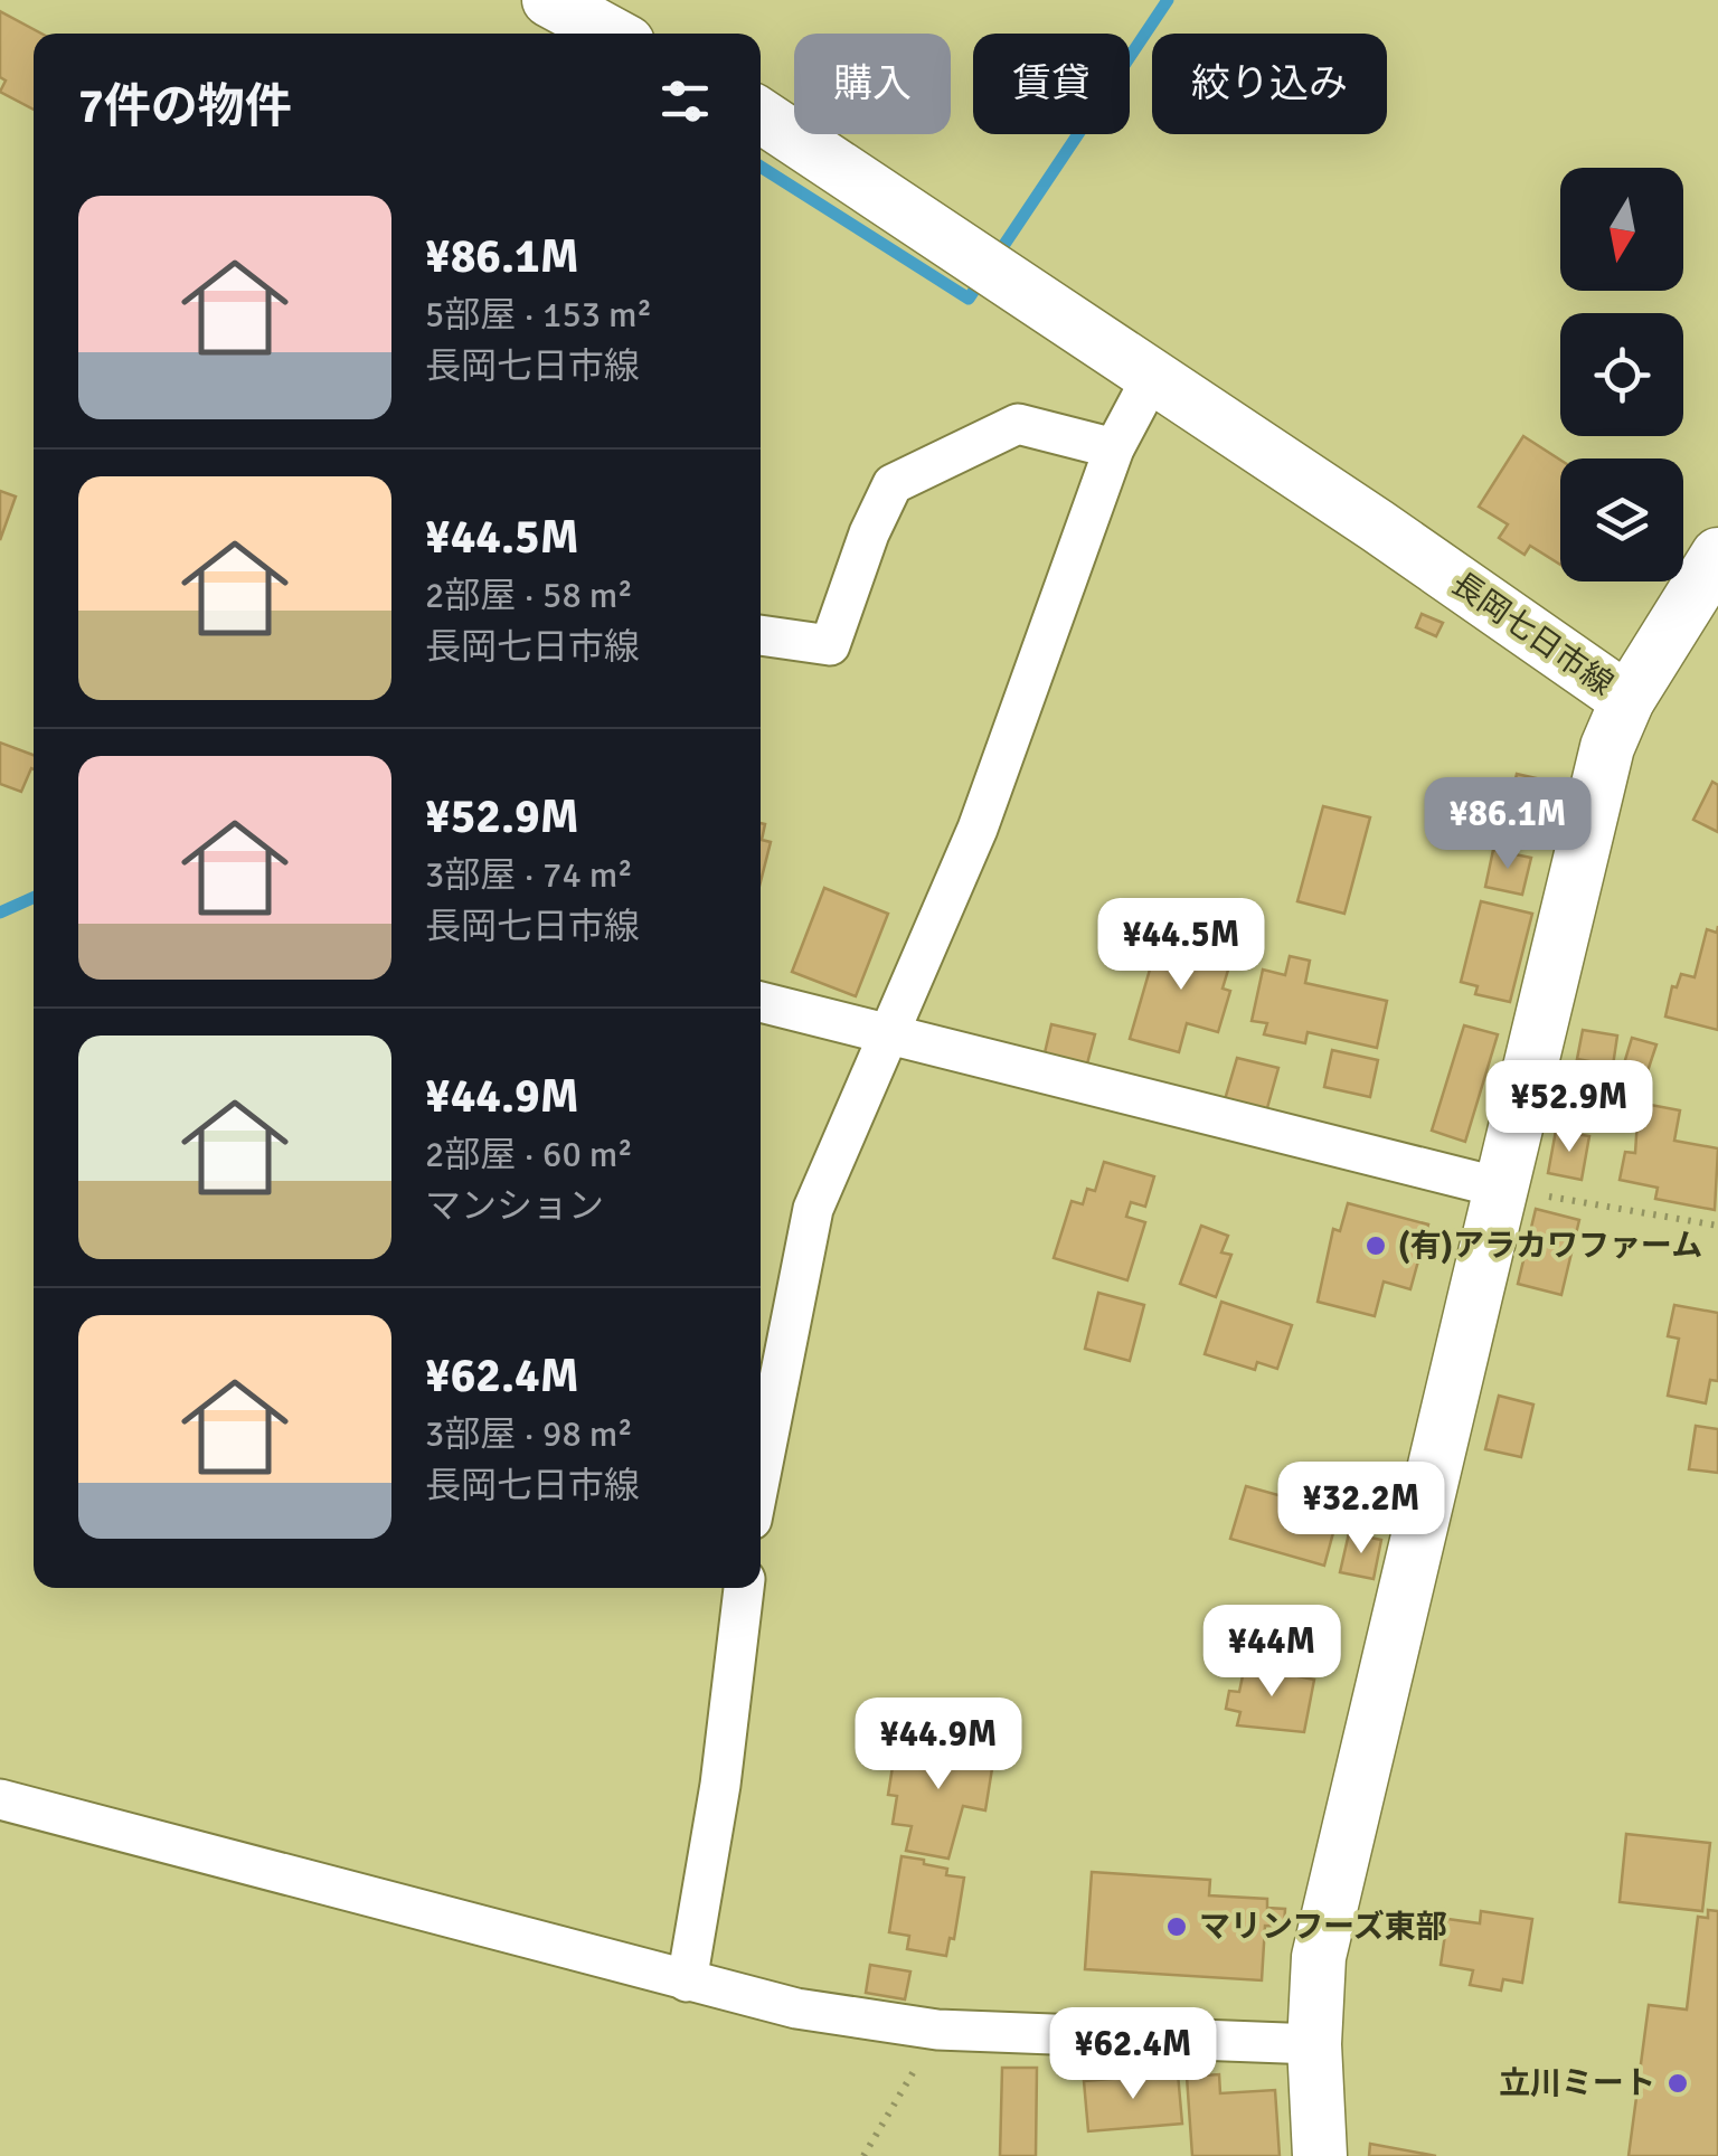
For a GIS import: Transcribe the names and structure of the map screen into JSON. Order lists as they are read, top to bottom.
{
  "streets": {
    "main road": ["長岡七日市線"]
  },
  "places": ["(有)アラカワファーム", "マリンフーズ東部", "立川ミート"],
  "north": "bottom",
  "page": {
    "chip": ["購入", "賃貸", "絞り込み"],
    "heading": "7件の物件",
    "list": [
      {
        "name": "¥86.1M",
        "note": "5部屋 · 153 m² · 長岡七日市線"
      },
      {
        "name": "¥44.5M",
        "note": "2部屋 · 58 m² · 長岡七日市線"
      },
      {
        "name": "¥52.9M",
        "note": "3部屋 · 74 m² · 長岡七日市線"
      },
      {
        "name": "¥44.9M",
        "note": "2部屋 · 60 m² · マンション"
      },
      {
        "name": "¥62.4M",
        "note": "3部屋 · 98 m² · 長岡七日市線"
      }
    ],
    "price": [
      "¥86.1M",
      "¥44.5M",
      "¥52.9M",
      "¥32.2M",
      "¥44M",
      "¥44.9M",
      "¥62.4M"
    ]
  }
}
